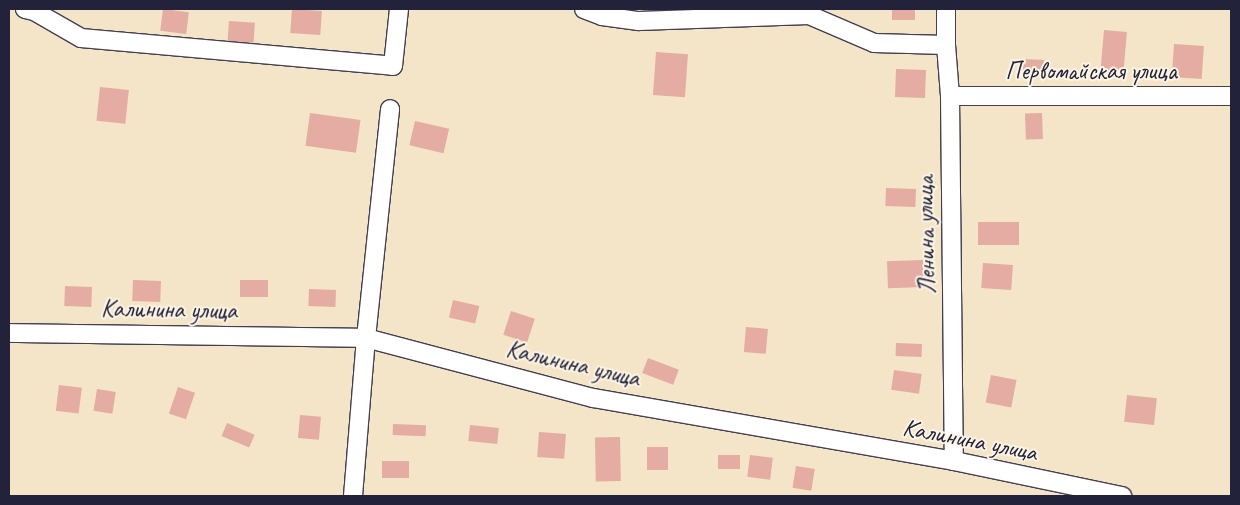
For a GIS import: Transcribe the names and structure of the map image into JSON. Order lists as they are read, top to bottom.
{
  "streets": {
    "street": ["Первомайская улица", "Ленина улица", "Калинина улица"]
  },
  "crossings": [
    ["Первомайская улица", "Ленина улица"],
    ["Ленина улица", "Калинина улица"]
  ]
}
